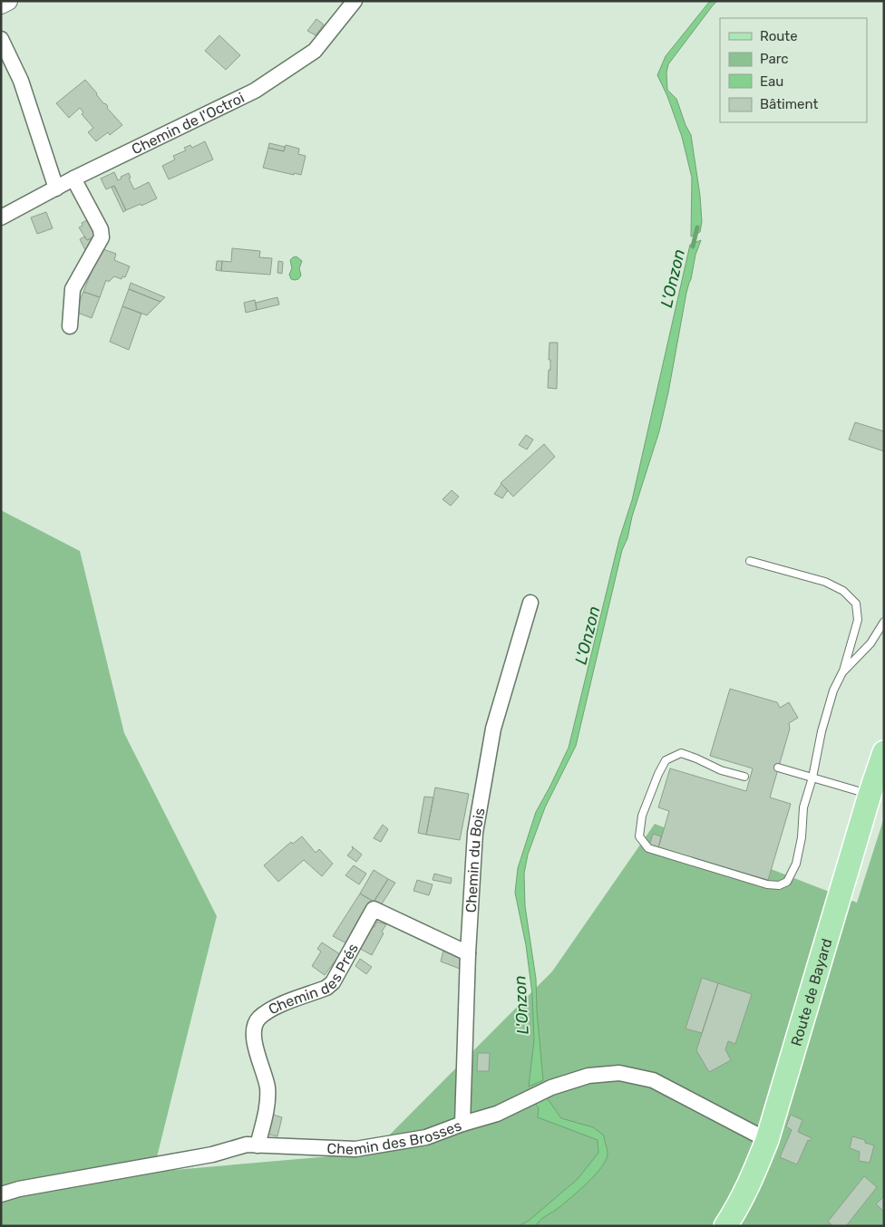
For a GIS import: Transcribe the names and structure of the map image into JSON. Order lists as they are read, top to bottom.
{
  "streets": {
    "main road": ["Route de Bayard"],
    "street": [
      "Chemin de l'Octroi",
      "Chemin du Bois",
      "Chemin des Prés",
      "Chemin des Brosses"
    ]
  },
  "crossings": [
    ["Chemin du Bois", "Chemin des Prés"],
    ["Chemin du Bois", "Chemin des Brosses"],
    ["Chemin des Prés", "Chemin des Brosses"],
    ["Route de Bayard", "Chemin des Brosses"]
  ],
  "water": ["L'Onzon"],
  "legend": [
    "Route",
    "Parc",
    "Eau",
    "Bâtiment"
  ]
}
